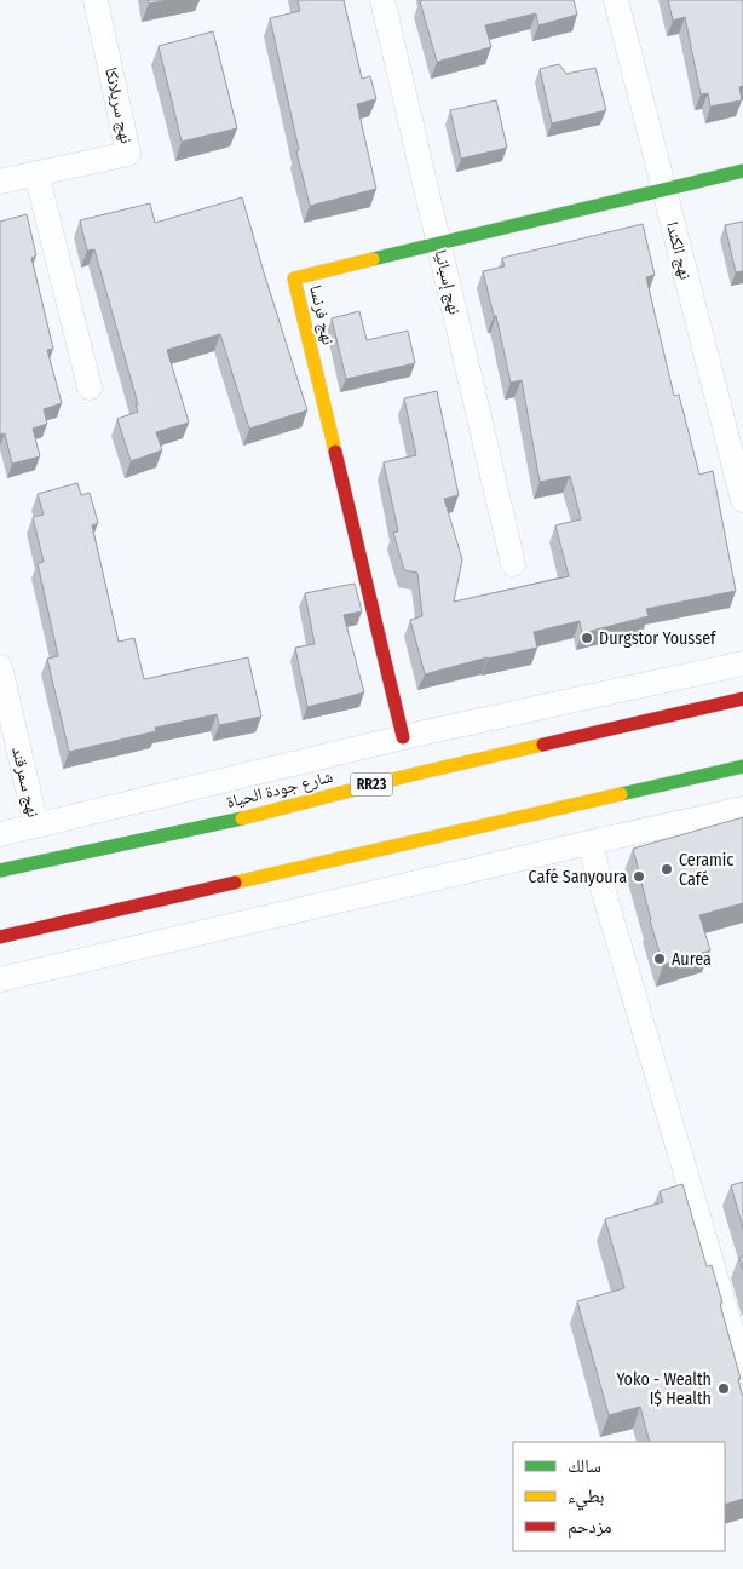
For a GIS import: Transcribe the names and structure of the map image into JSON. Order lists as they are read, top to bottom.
{
  "streets": {
    "main road": ["نهج فرنسا", "RR23", "شارع جودة الحياة"],
    "street": [
      "نهج سريلانكا",
      "نهج الكندا",
      "نهج إسبانيا",
      "نهج سمرقند"
    ]
  },
  "crossings": [
    ["نهج الكندا", "نهج فرنسا"],
    ["نهج إسبانيا", "نهج فرنسا"]
  ],
  "places": [
    "Durgstor Youssef",
    "Ceramic Café",
    "Café Sanyoura",
    "Aurea",
    "Yoko - Wealth I$ Health"
  ],
  "legend": ["سالك", "بطيء", "مزدحم"]
}
